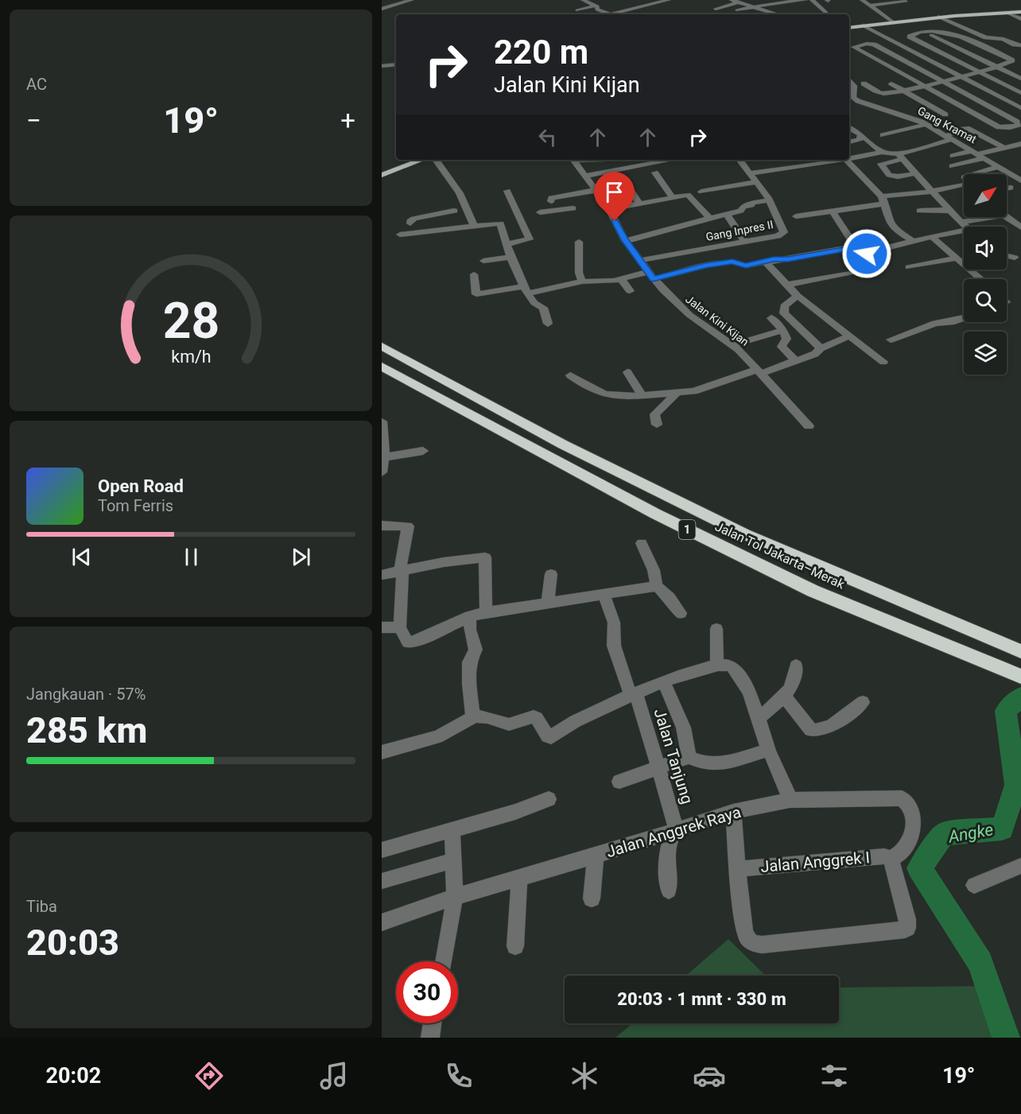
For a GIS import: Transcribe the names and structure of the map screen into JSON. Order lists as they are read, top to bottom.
{
  "streets": {
    "highway": ["1", "Jalan Tol Jakarta–Merak"],
    "street": [
      "Gang Kramat",
      "Gang Inpres II",
      "Jalan Kini Kijan",
      "Jalan Tanjung",
      "Jalan Anggrek Raya",
      "Jalan Anggrek I"
    ]
  },
  "crossings": [
    ["Gang Inpres II", "Jalan Kini Kijan"],
    ["Jalan Tanjung", "Jalan Anggrek Raya"],
    ["Jalan Anggrek Raya", "Jalan Anggrek I"]
  ],
  "water": ["Angke"],
  "north": "top right",
  "page": {
    "tile": [
      "AC",
      ["Jangkauan · 57%", "285 km"],
      ["Tiba", "20:03"]
    ],
    "turn": ["220 m", "Jalan Kini Kijan"],
    "heat": ["−", "19°", "+"],
    "song": ["Open Road", "Tom Ferris"],
    "limit": "30",
    "trip": "20:03 · 1 mnt · 330 m",
    "tabs": ["20:02", "19°"],
    "gauge": ["28", "km/h"]
  }
}
